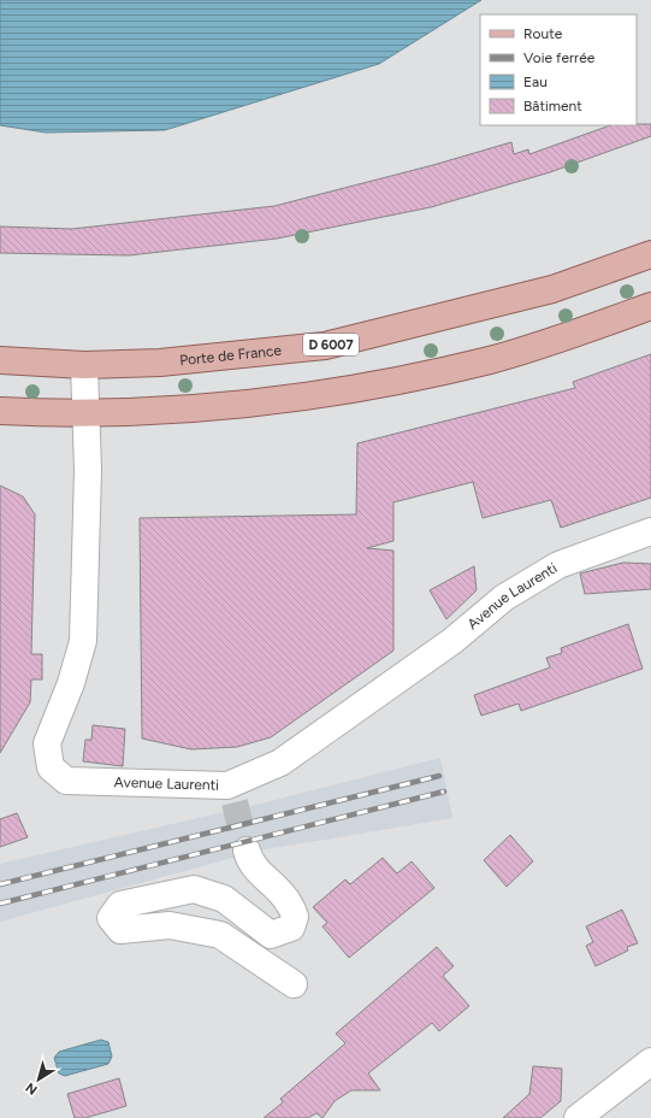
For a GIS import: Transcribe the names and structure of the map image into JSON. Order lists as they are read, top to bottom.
{
  "streets": {
    "main road": ["D 6007", "Porte de France"],
    "street": ["Avenue Laurenti"]
  },
  "crossings": [
    ["Porte de France", "Avenue Laurenti"]
  ],
  "legend": [
    "Route",
    "Voie ferrée",
    "Eau",
    "Bâtiment"
  ],
  "north": "bottom left"
}
